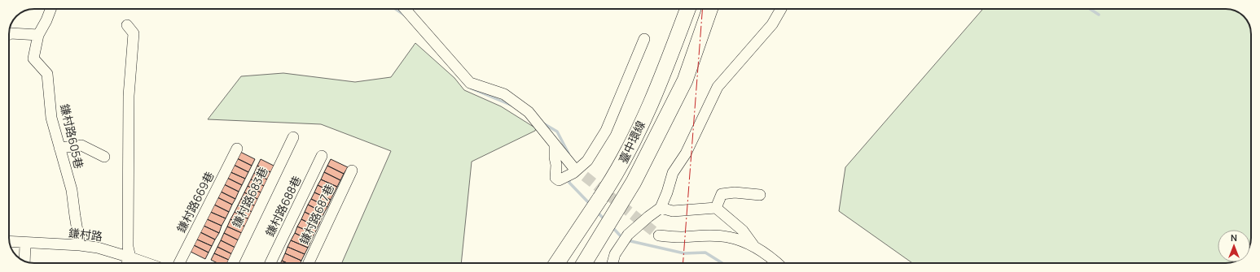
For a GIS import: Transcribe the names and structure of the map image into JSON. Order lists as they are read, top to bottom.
{
  "streets": {
    "highway": ["臺中環線"],
    "street": [
      "鎌村路605巷",
      "鎌村路683巷",
      "鎌村路669巷",
      "鎌村路688巷",
      "鎌村路687巷",
      "鎌村路"
    ]
  },
  "crossings": [
    ["鎌村路605巷", "鎌村路"]
  ],
  "north": "top"
}
